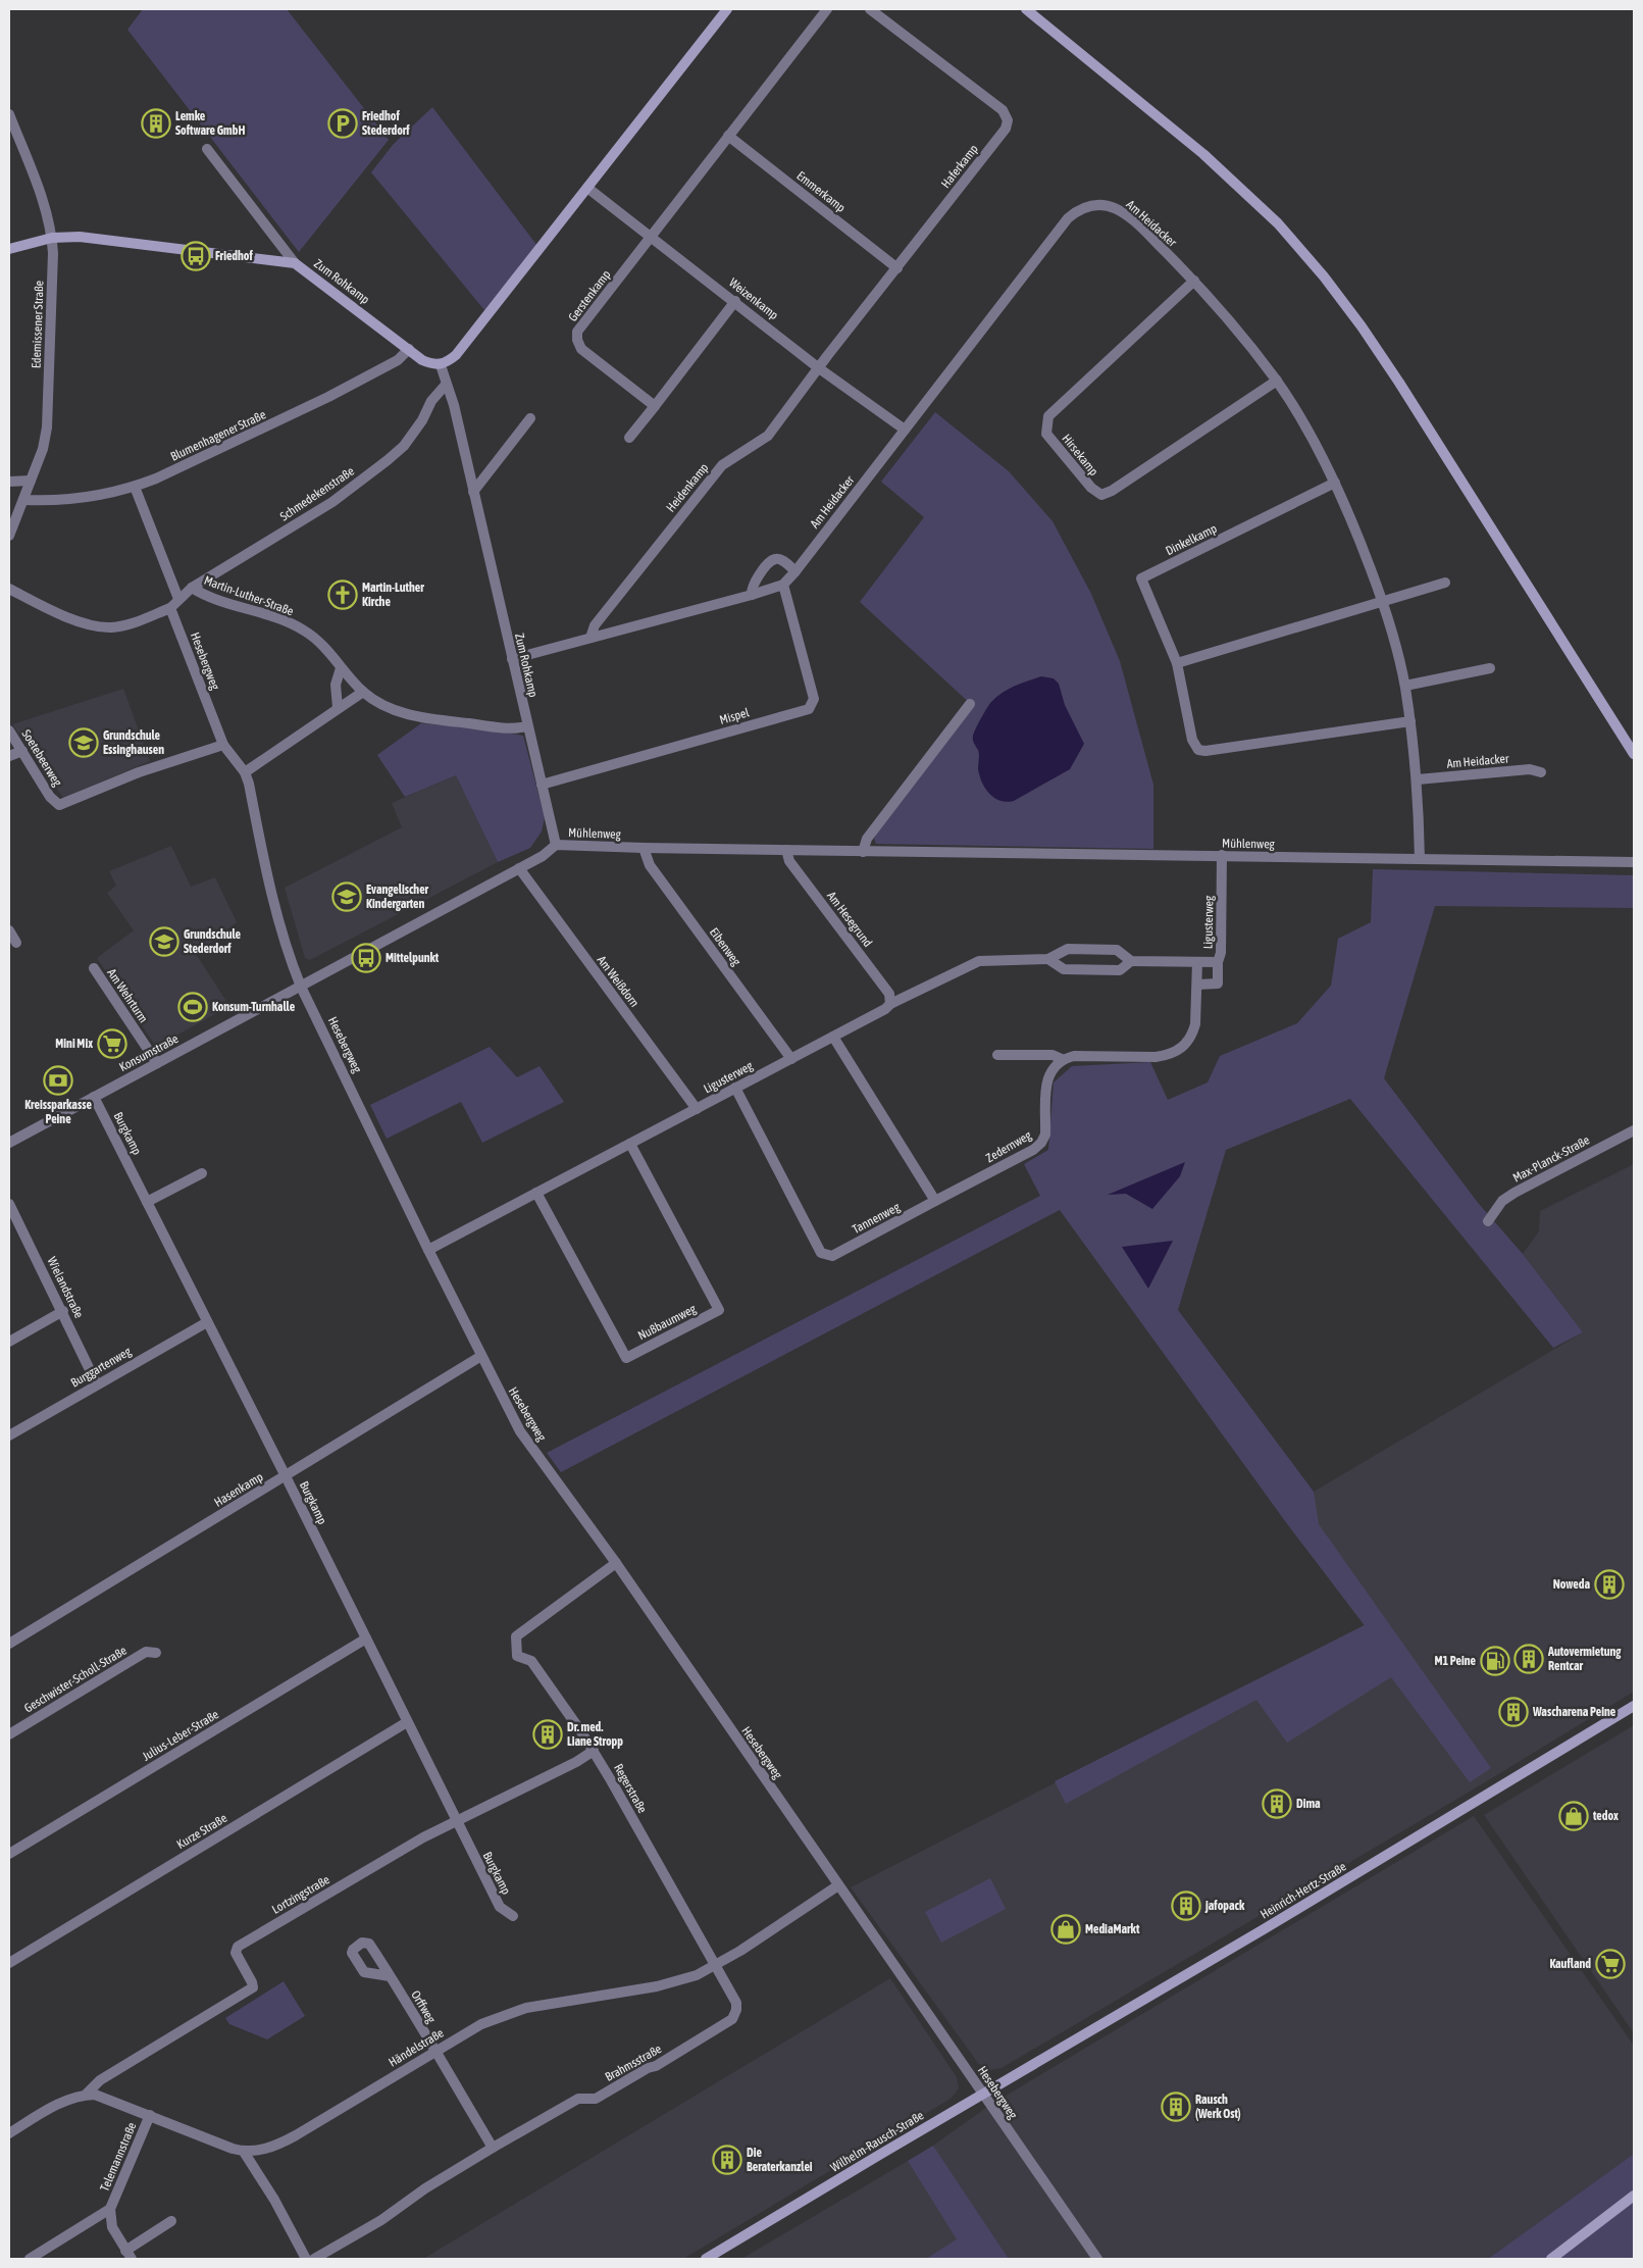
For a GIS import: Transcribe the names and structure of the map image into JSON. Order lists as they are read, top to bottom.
{
  "streets": {
    "street": [
      "Haferkamp",
      "Emmerkamp",
      "Am Heidacker",
      "Zum Rohkamp",
      "Gerstenkamp",
      "Weizenkamp",
      "Edemissener Straße",
      "Blumenhagener Straße",
      "Hirsekamp",
      "Heidenkamp",
      "Schmedekenstraße",
      "Dinkelkamp",
      "Martin-Luther-Straße",
      "Hesebergweg",
      "Mispel",
      "Soetebeerweg",
      "Mühlenweg",
      "Am Hesegrund",
      "Ligusterweg",
      "Eibenweg",
      "Am Weißdorn",
      "Am Wehrturm",
      "Konsumstraße",
      "Burgkamp",
      "Zedernweg",
      "Max-Planck-Straße",
      "Tannenweg",
      "Wielandstraße",
      "Nußbaumweg",
      "Burggartenweg",
      "Hasenkamp",
      "Geschwister-Scholl-Straße",
      "Julius-Leber-Straße",
      "Regerstraße",
      "Kurze Straße",
      "Heinrich-Hertz-Straße",
      "Lortzingstraße",
      "Orffweg",
      "Händelstraße",
      "Brahmsstraße",
      "Wilhelm-Rausch-Straße",
      "Telemannstraße"
    ]
  },
  "crossings": [
    ["Haferkamp", "Emmerkamp"],
    ["Haferkamp", "Weizenkamp"],
    ["Haferkamp", "Heidenkamp"],
    ["Am Heidacker", "Zum Rohkamp"],
    ["Am Heidacker", "Weizenkamp"],
    ["Am Heidacker", "Hirsekamp"],
    ["Am Heidacker", "Heidenkamp"],
    ["Am Heidacker", "Dinkelkamp"],
    ["Am Heidacker", "Mispel"],
    ["Am Heidacker", "Mühlenweg"],
    ["Zum Rohkamp", "Edemissener Straße"],
    ["Zum Rohkamp", "Blumenhagener Straße"],
    ["Zum Rohkamp", "Schmedekenstraße"],
    ["Zum Rohkamp", "Martin-Luther-Straße"],
    ["Zum Rohkamp", "Mispel"],
    ["Zum Rohkamp", "Mühlenweg"],
    ["Gerstenkamp", "Weizenkamp"],
    ["Weizenkamp", "Heidenkamp"],
    ["Edemissener Straße", "Blumenhagener Straße"],
    ["Schmedekenstraße", "Martin-Luther-Straße"],
    ["Hesebergweg", "Soetebeerweg"],
    ["Hesebergweg", "Mühlenweg"],
    ["Hesebergweg", "Ligusterweg"],
    ["Hesebergweg", "Konsumstraße"],
    ["Hesebergweg", "Hasenkamp"],
    ["Hesebergweg", "Regerstraße"],
    ["Hesebergweg", "Heinrich-Hertz-Straße"],
    ["Hesebergweg", "Händelstraße"],
    ["Hesebergweg", "Wilhelm-Rausch-Straße"],
    ["Mühlenweg", "Am Hesegrund"],
    ["Mühlenweg", "Ligusterweg"],
    ["Mühlenweg", "Eibenweg"],
    ["Mühlenweg", "Am Weißdorn"],
    ["Mühlenweg", "Konsumstraße"],
    ["Am Hesegrund", "Ligusterweg"],
    ["Ligusterweg", "Eibenweg"],
    ["Ligusterweg", "Am Weißdorn"],
    ["Ligusterweg", "Tannenweg"],
    ["Ligusterweg", "Nußbaumweg"],
    ["Am Wehrturm", "Konsumstraße"],
    ["Konsumstraße", "Burgkamp"],
    ["Burgkamp", "Burggartenweg"],
    ["Burgkamp", "Hasenkamp"],
    ["Burgkamp", "Julius-Leber-Straße"],
    ["Burgkamp", "Kurze Straße"],
    ["Burgkamp", "Lortzingstraße"],
    ["Zedernweg", "Tannenweg"],
    ["Wielandstraße", "Burggartenweg"],
    ["Regerstraße", "Lortzingstraße"],
    ["Regerstraße", "Händelstraße"],
    ["Regerstraße", "Brahmsstraße"],
    ["Heinrich-Hertz-Straße", "Wilhelm-Rausch-Straße"],
    ["Lortzingstraße", "Händelstraße"],
    ["Orffweg", "Händelstraße"],
    ["Händelstraße", "Brahmsstraße"],
    ["Händelstraße", "Telemannstraße"]
  ],
  "places": {
    "building": [
      "Lemke Software GmbH",
      "Noweda",
      "Autovermietung Rentcar",
      "Wascharena Peine",
      "Dr. med. Liane Stropp",
      "Dima",
      "jafopack",
      "Rausch (Werk Ost)",
      "Die Beraterkanzlei"
    ],
    "parking": ["Friedhof Stederdorf"],
    "bus stop": ["Friedhof", "Mittelpunkt"],
    "church": ["Martin-Luther Kirche"],
    "school or university": ["Grundschule Essinghausen", "Evangelischer Kindergarten", "Grundschule Stederdorf"],
    "sports": ["Konsum-Turnhalle"],
    "supermarket": ["Mini Mix", "Kaufland"],
    "bank": ["Kreissparkasse Peine"],
    "fuel station": ["M1 Peine"],
    "shop": ["tedox", "MediaMarkt"]
  }
}
